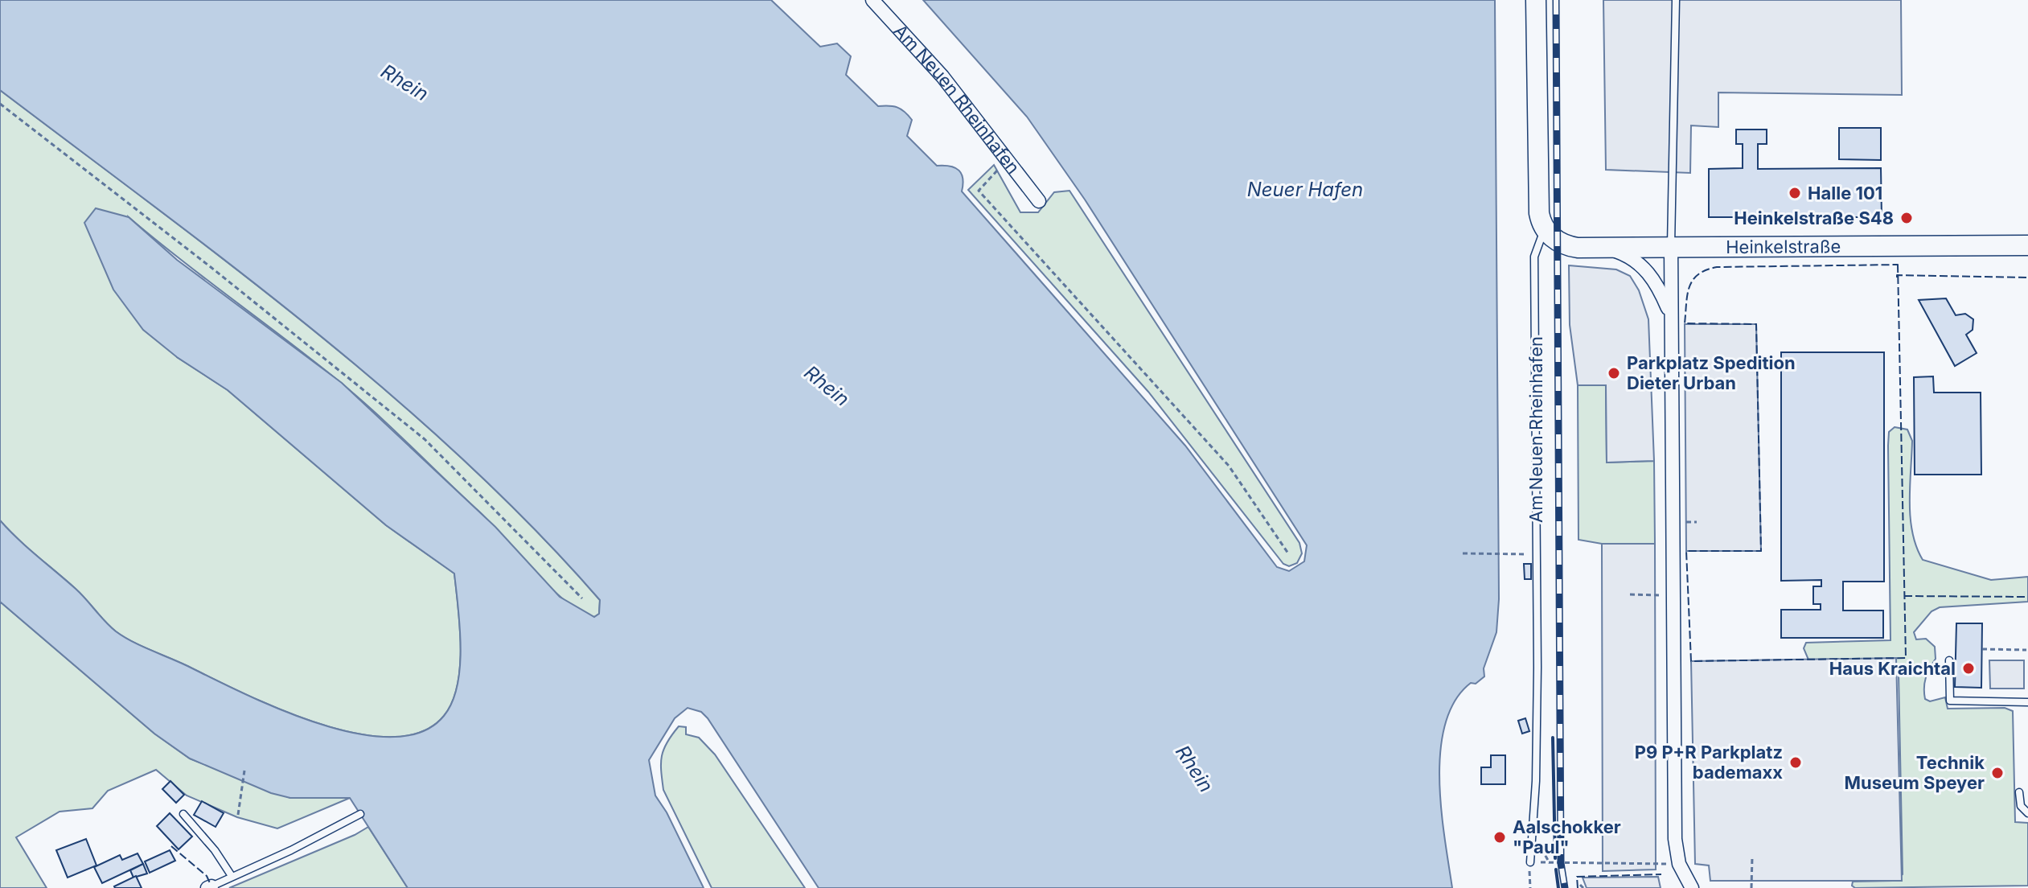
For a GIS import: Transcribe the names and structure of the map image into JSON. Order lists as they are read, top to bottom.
{
  "streets": {
    "street": ["Am Neuen Rheinhafen", "Heinkelstraße"]
  },
  "crossings": [
    ["Am Neuen Rheinhafen", "Heinkelstraße"]
  ],
  "water": ["Rhein", "Neuer Hafen"],
  "places": [
    "Halle 101",
    "Heinkelstraße S48",
    "Parkplatz Spedition Dieter Urban",
    "Haus Kraichtal",
    "P9 P+R Parkplatz bademaxx",
    "Technik Museum Speyer",
    "Aalschokker \"Paul\""
  ]
}
